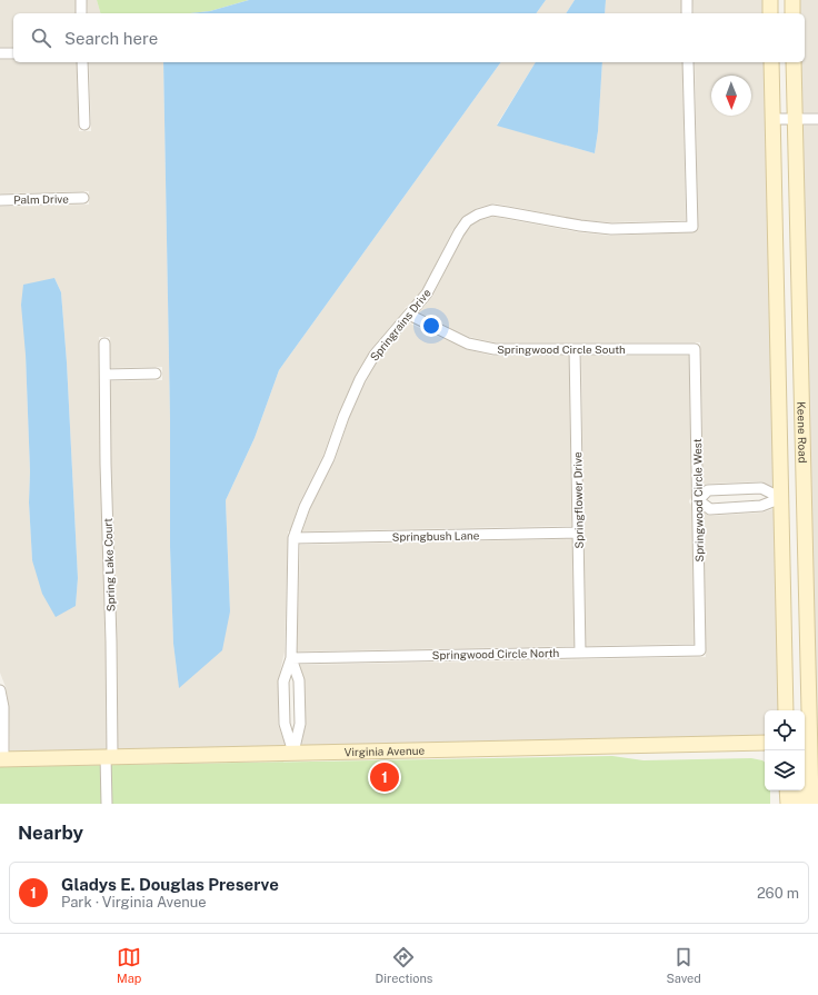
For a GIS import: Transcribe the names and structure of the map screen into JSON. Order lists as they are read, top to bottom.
{
  "streets": {
    "main road": ["Keene Road", "Virginia Avenue"],
    "street": [
      "Palm Drive",
      "Springrains Drive",
      "Springwood Circle South",
      "Springflower Drive",
      "Springwood Circle West",
      "Springbush Lane",
      "Spring Lake Court",
      "Springwood Circle North"
    ]
  },
  "crossings": [
    ["Springrains Drive", "Springwood Circle South"],
    ["Springrains Drive", "Springbush Lane"],
    ["Springrains Drive", "Springwood Circle North"],
    ["Springrains Drive", "Virginia Avenue"],
    ["Springwood Circle South", "Springflower Drive"],
    ["Springwood Circle South", "Springwood Circle West"],
    ["Springflower Drive", "Springbush Lane"],
    ["Springflower Drive", "Springwood Circle North"],
    ["Springwood Circle West", "Springwood Circle North"],
    ["Spring Lake Court", "Virginia Avenue"]
  ],
  "north": "bottom",
  "page": {
    "search": "Search here",
    "pins": "1",
    "heading": "Nearby",
    "list": [
      {
        "mark": "1",
        "name": "Gladys E. Douglas Preserve",
        "note": "Park · Virginia Avenue",
        "value": "260 m"
      }
    ],
    "nav": ["Map", "Directions", "Saved"]
  }
}
